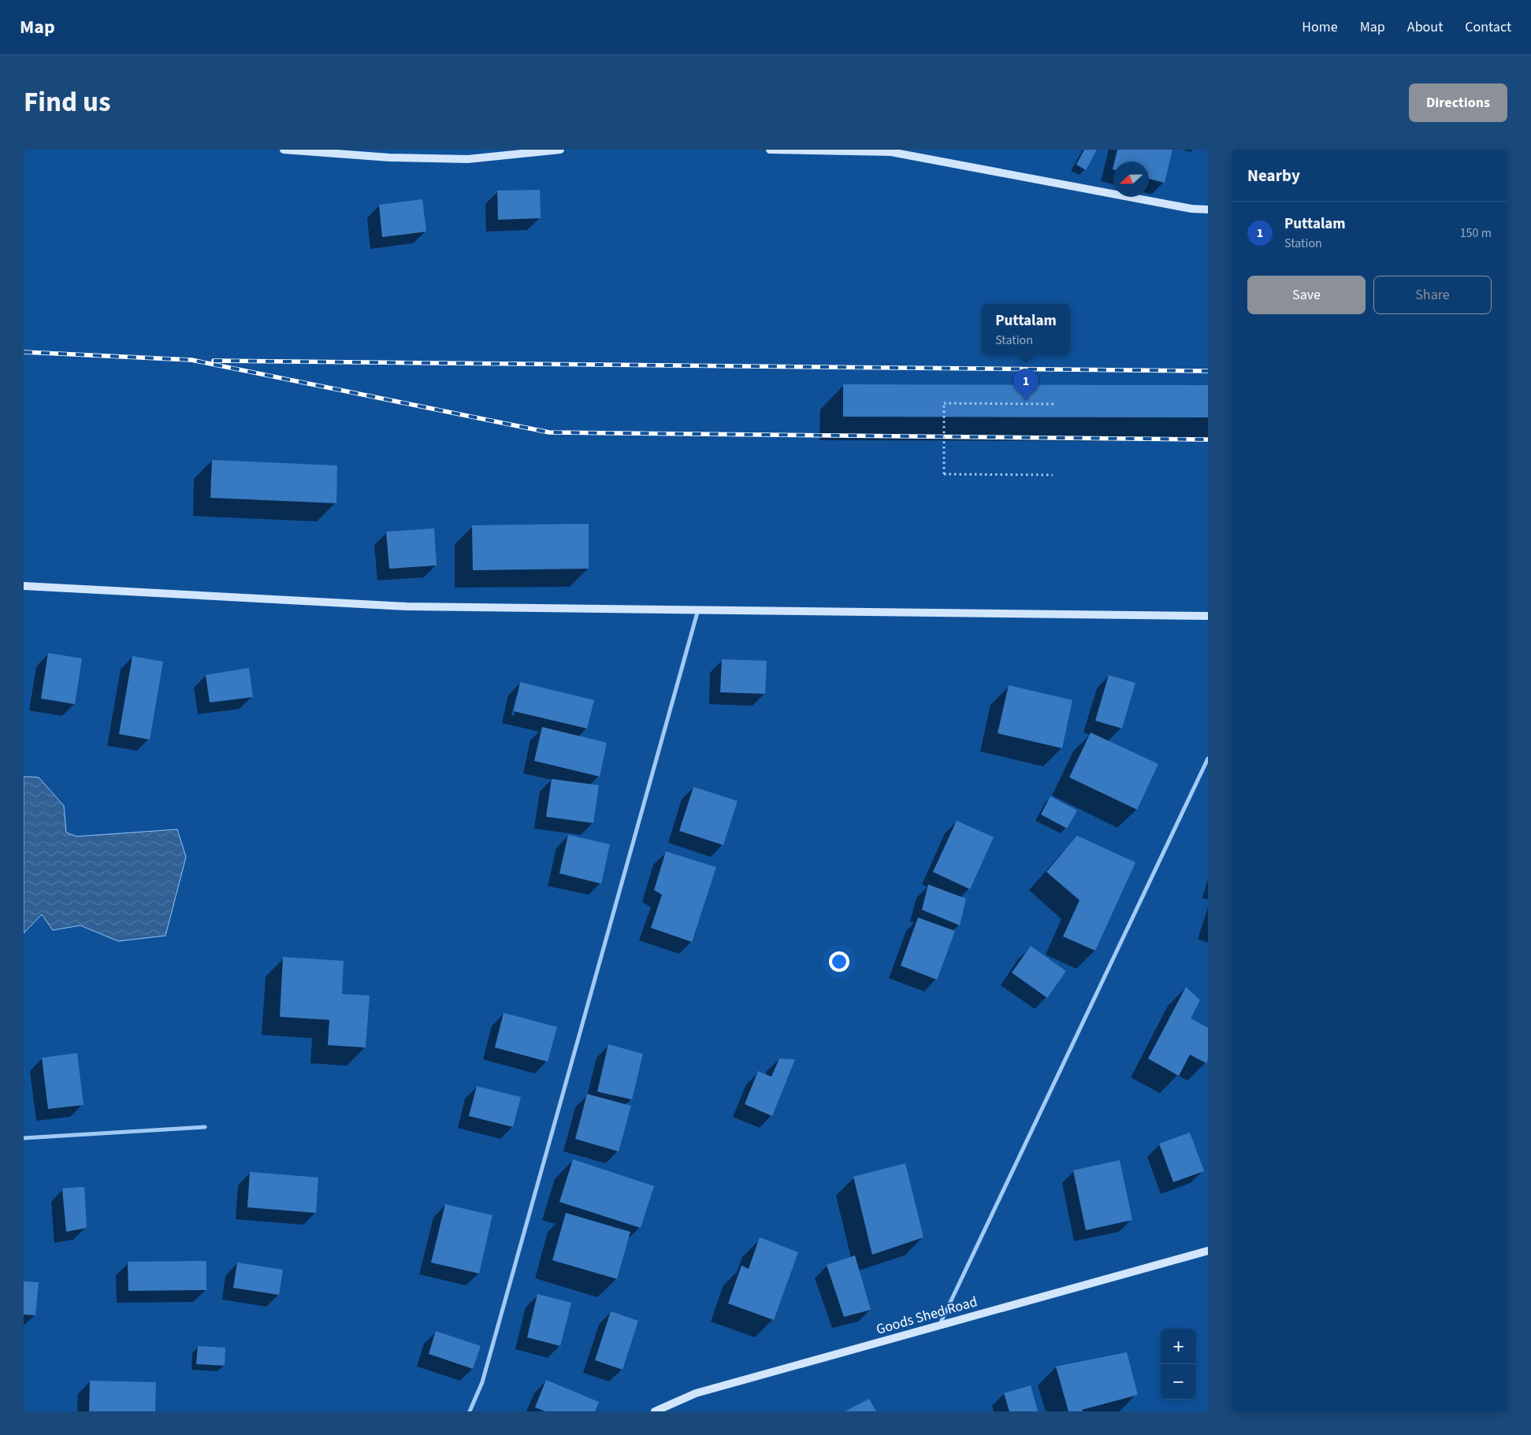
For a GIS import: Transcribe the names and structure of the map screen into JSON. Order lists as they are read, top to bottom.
{
  "streets": {
    "street": ["Goods Shed Road"]
  },
  "north": "left",
  "page": {
    "header": "Map",
    "nav": [
      "Home",
      "Map",
      "About",
      "Contact"
    ],
    "title": "Find us",
    "buttons": [
      "Directions",
      ["Save", "Share"]
    ],
    "heading": "Nearby",
    "list": [
      {
        "mark": "1",
        "name": "Puttalam",
        "note": "Station",
        "value": "150 m"
      }
    ],
    "popup": ["Puttalam", "Station"],
    "pins": "1",
    "map_buttons": ["+", "−"]
  }
}
